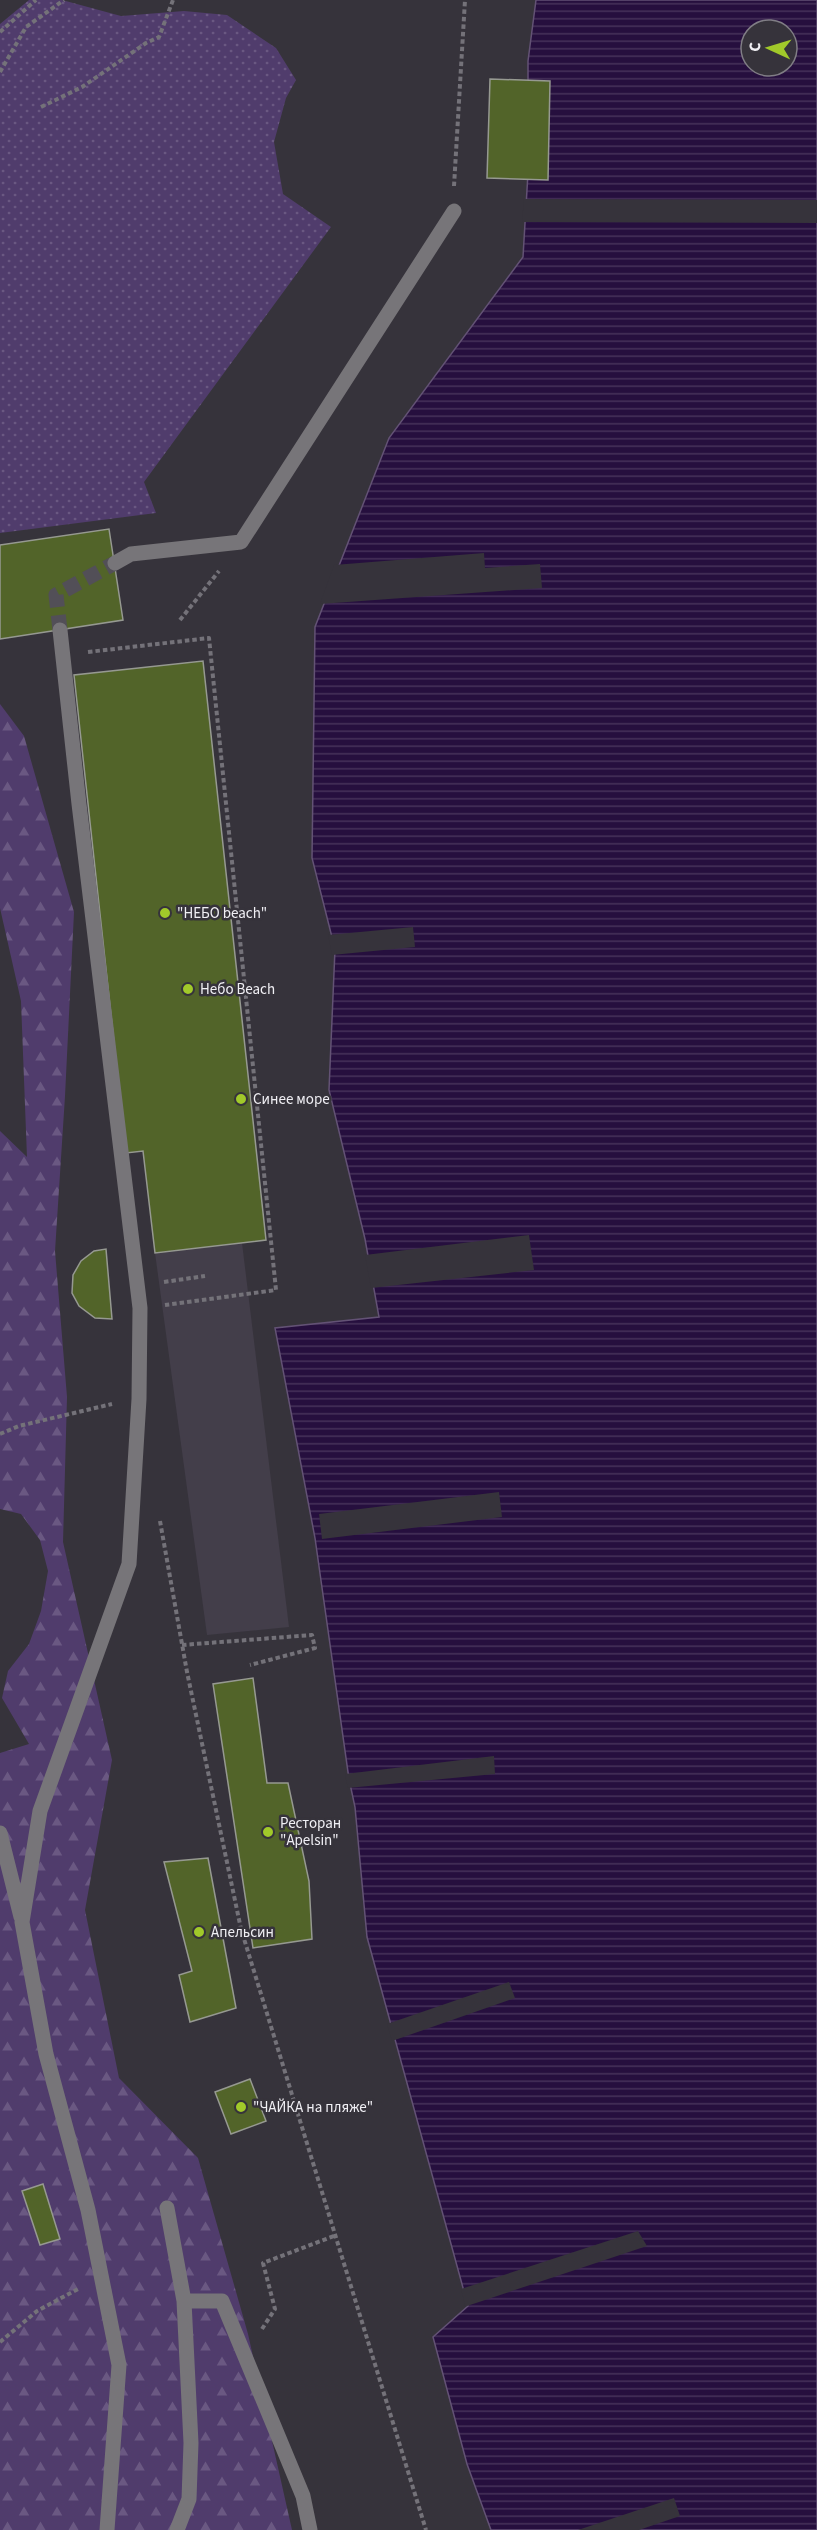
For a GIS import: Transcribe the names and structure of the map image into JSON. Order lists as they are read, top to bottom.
{
  "places": [
    "\"НЕБО beach\"",
    "Небо Beach",
    "Синее море",
    "Ресторан \"Apelsin\"",
    "Апельсин",
    "\"ЧАЙКА на пляже\""
  ],
  "north": "left"
}
